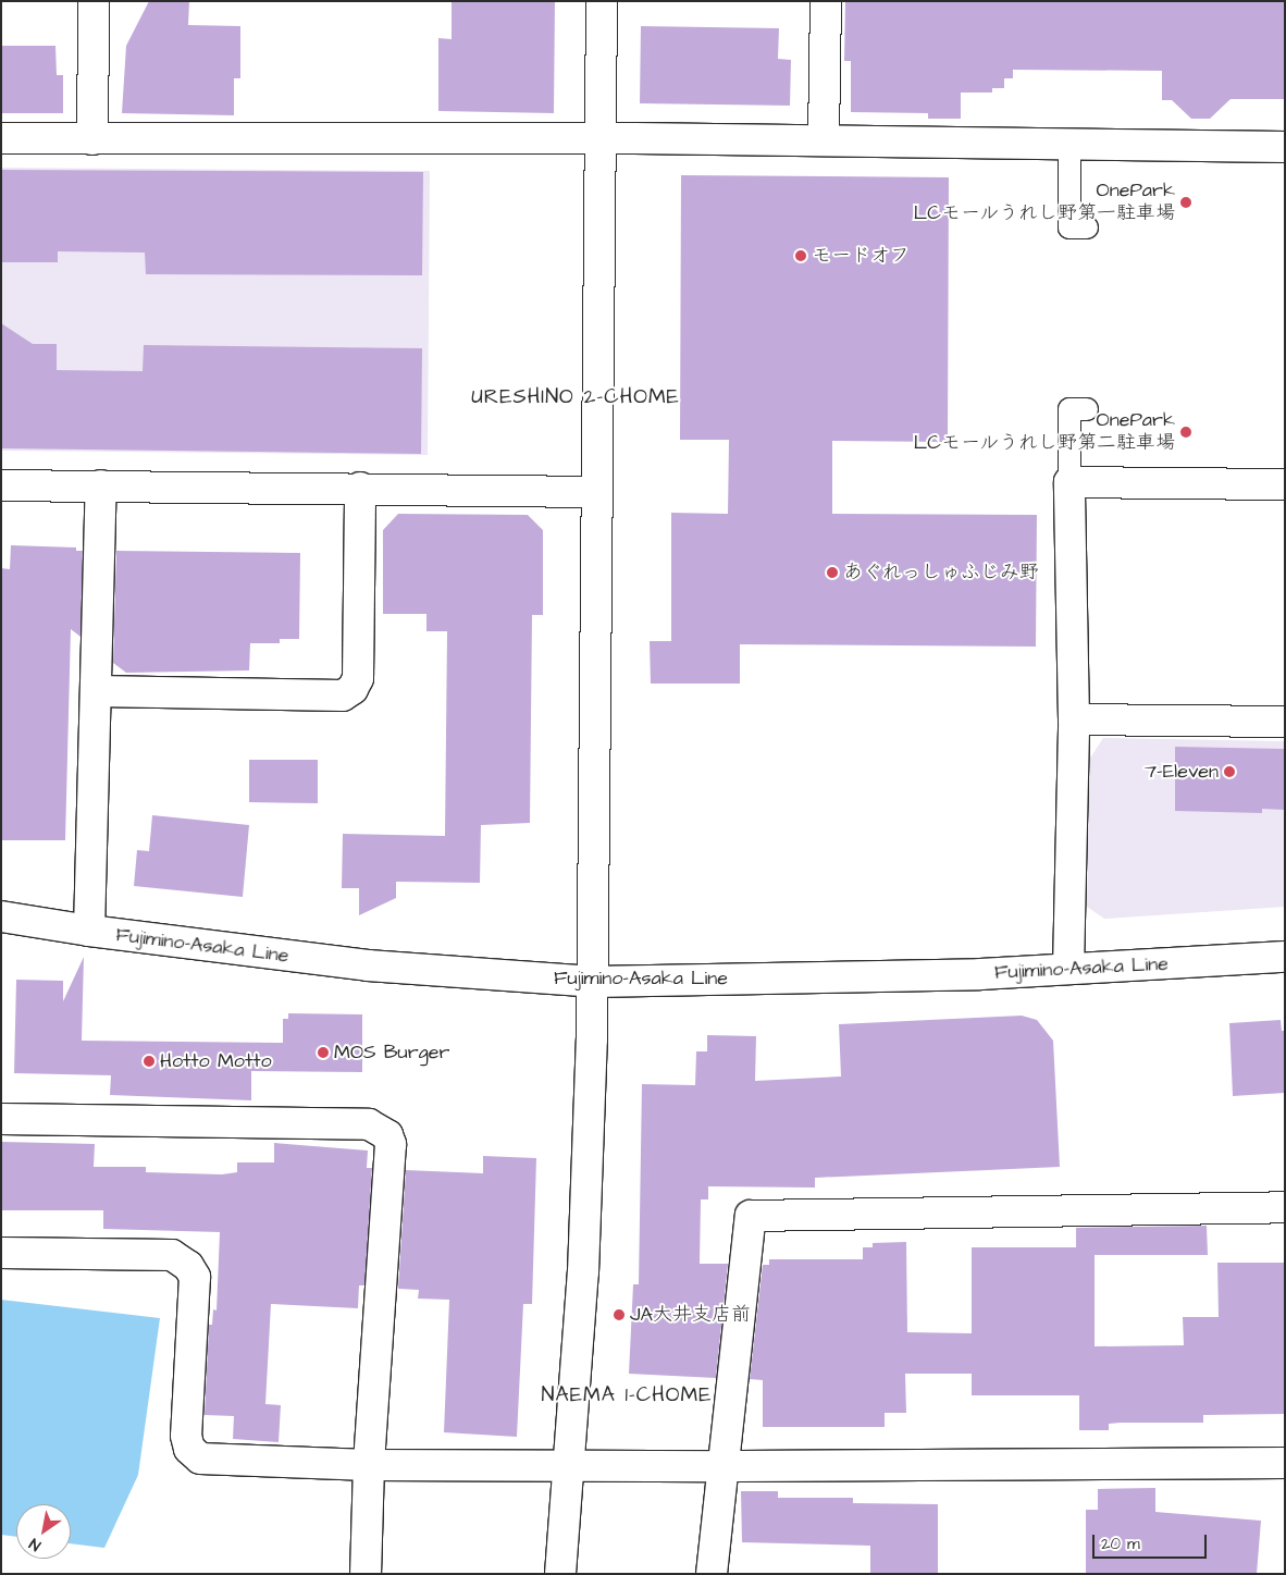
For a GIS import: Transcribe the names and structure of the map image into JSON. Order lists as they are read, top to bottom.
{
  "streets": {
    "street": ["Fujimino-Asaka Line"]
  },
  "districts": ["URESHINO 2-CHOME", "NAEMA 1-CHOME"],
  "places": [
    "OnePark LCモールうれし野第一駐車場",
    "モードオフ",
    "OnePark LCモールうれし野第二駐車場",
    "あぐれっしゅふじみ野",
    "7-Eleven",
    "MOS Burger",
    "Hotto Motto",
    "JA大井支店前"
  ],
  "scale_bar": "20 m",
  "north": "bottom left"
}
